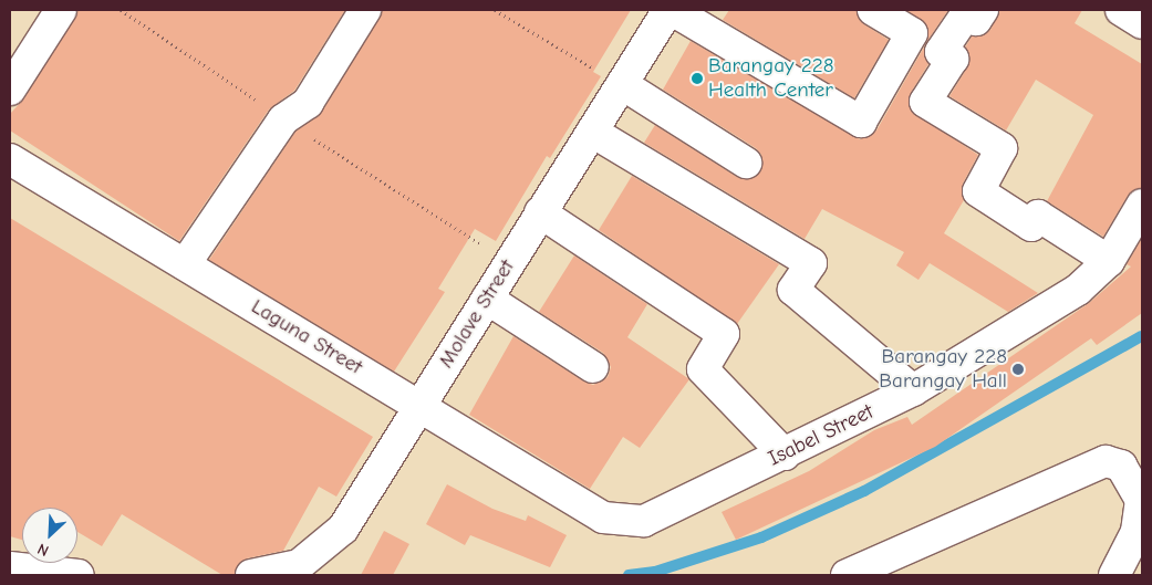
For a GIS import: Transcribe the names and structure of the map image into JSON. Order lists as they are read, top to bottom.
{
  "streets": {
    "street": ["Molave Street", "Laguna Street", "Isabel Street"]
  },
  "crossings": [
    ["Molave Street", "Laguna Street"],
    ["Laguna Street", "Isabel Street"]
  ],
  "places": ["Barangay 228 Health Center", "Barangay 228 Barangay Hall"],
  "north": "bottom left"
}
